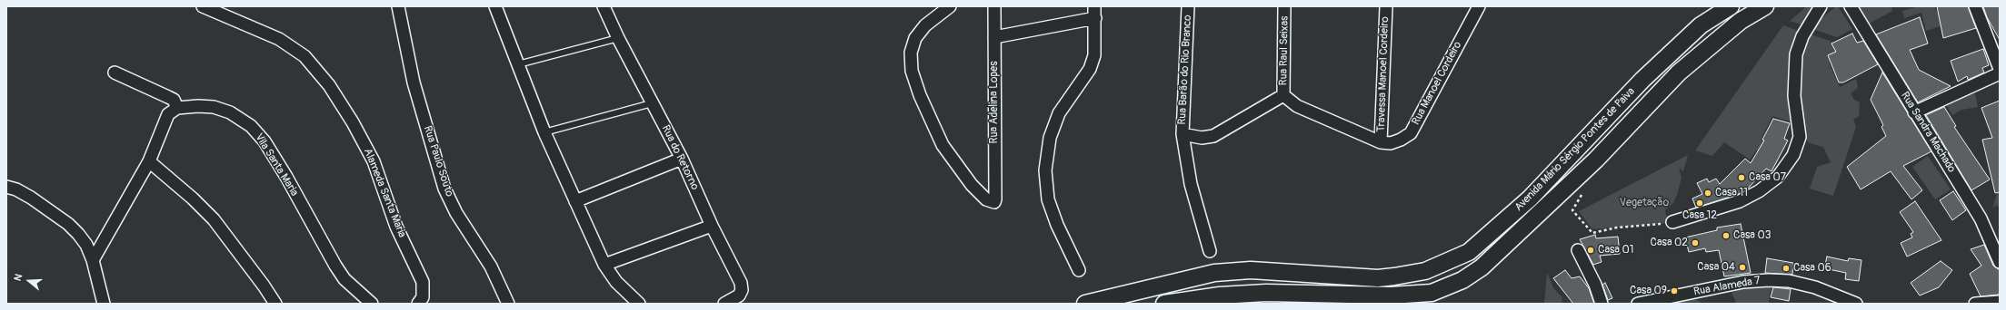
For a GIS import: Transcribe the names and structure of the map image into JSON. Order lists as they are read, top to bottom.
{
  "streets": {
    "main road": ["Avenida Mário Sérgio Pontes de Paiva"],
    "street": [
      "Rua Raul Seixas",
      "Rua Barão do Rio Branco",
      "Travessa Manoel Cordeiro",
      "Rua Manoel Cordeiro",
      "Rua Adelina Lopes",
      "Rua Sandra Machado",
      "Rua do Retorno",
      "Rua Paulo Souto",
      "Vila Santa Maria",
      "Alameda Santa Maria",
      "Rua Alameda 7"
    ]
  },
  "crossings": [
    ["Rua Raul Seixas", "Rua Barão do Rio Branco"],
    ["Rua Raul Seixas", "Rua Manoel Cordeiro"],
    ["Rua Barão do Rio Branco", "Rua Manoel Cordeiro"],
    ["Travessa Manoel Cordeiro", "Rua Manoel Cordeiro"]
  ],
  "parks": ["Vegetação"],
  "places": [
    "Casa 07",
    "Casa 11",
    "Casa 12",
    "Casa 03",
    "Casa 02",
    "Casa 01",
    "Casa 04",
    "Casa 06",
    "Casa 09"
  ],
  "north": "left"
}
